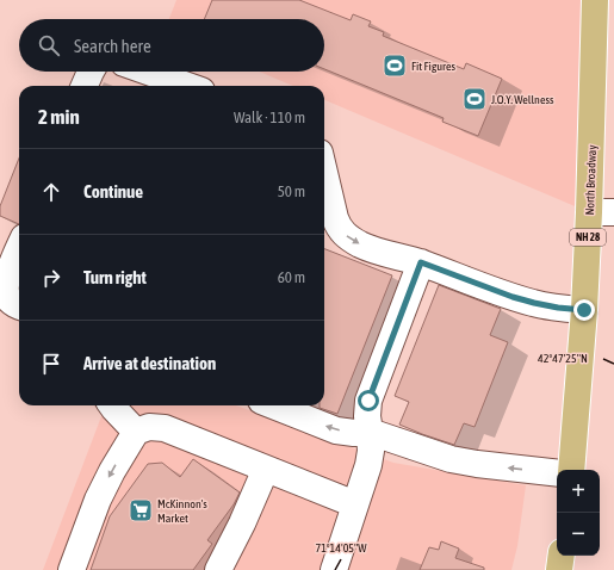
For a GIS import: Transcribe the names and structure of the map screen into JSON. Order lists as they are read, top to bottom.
{
  "streets": {
    "main road": ["North Broadway", "NH 28"]
  },
  "places": {
    "sports": ["Fit Figures", "J.O.Y. Wellness"],
    "supermarket": ["McKinnon's Market"]
  },
  "page": {
    "search": "Search here",
    "heading": ["2 min", "Walk · 110 m"],
    "list": [
      ["Continue", "50 m"],
      ["Turn right", "60 m"],
      "Arrive at destination"
    ],
    "map_buttons": ["+", "−"]
  },
  "coordinates": ["42°47'25\"N", "71°14'05\"W"]
}
